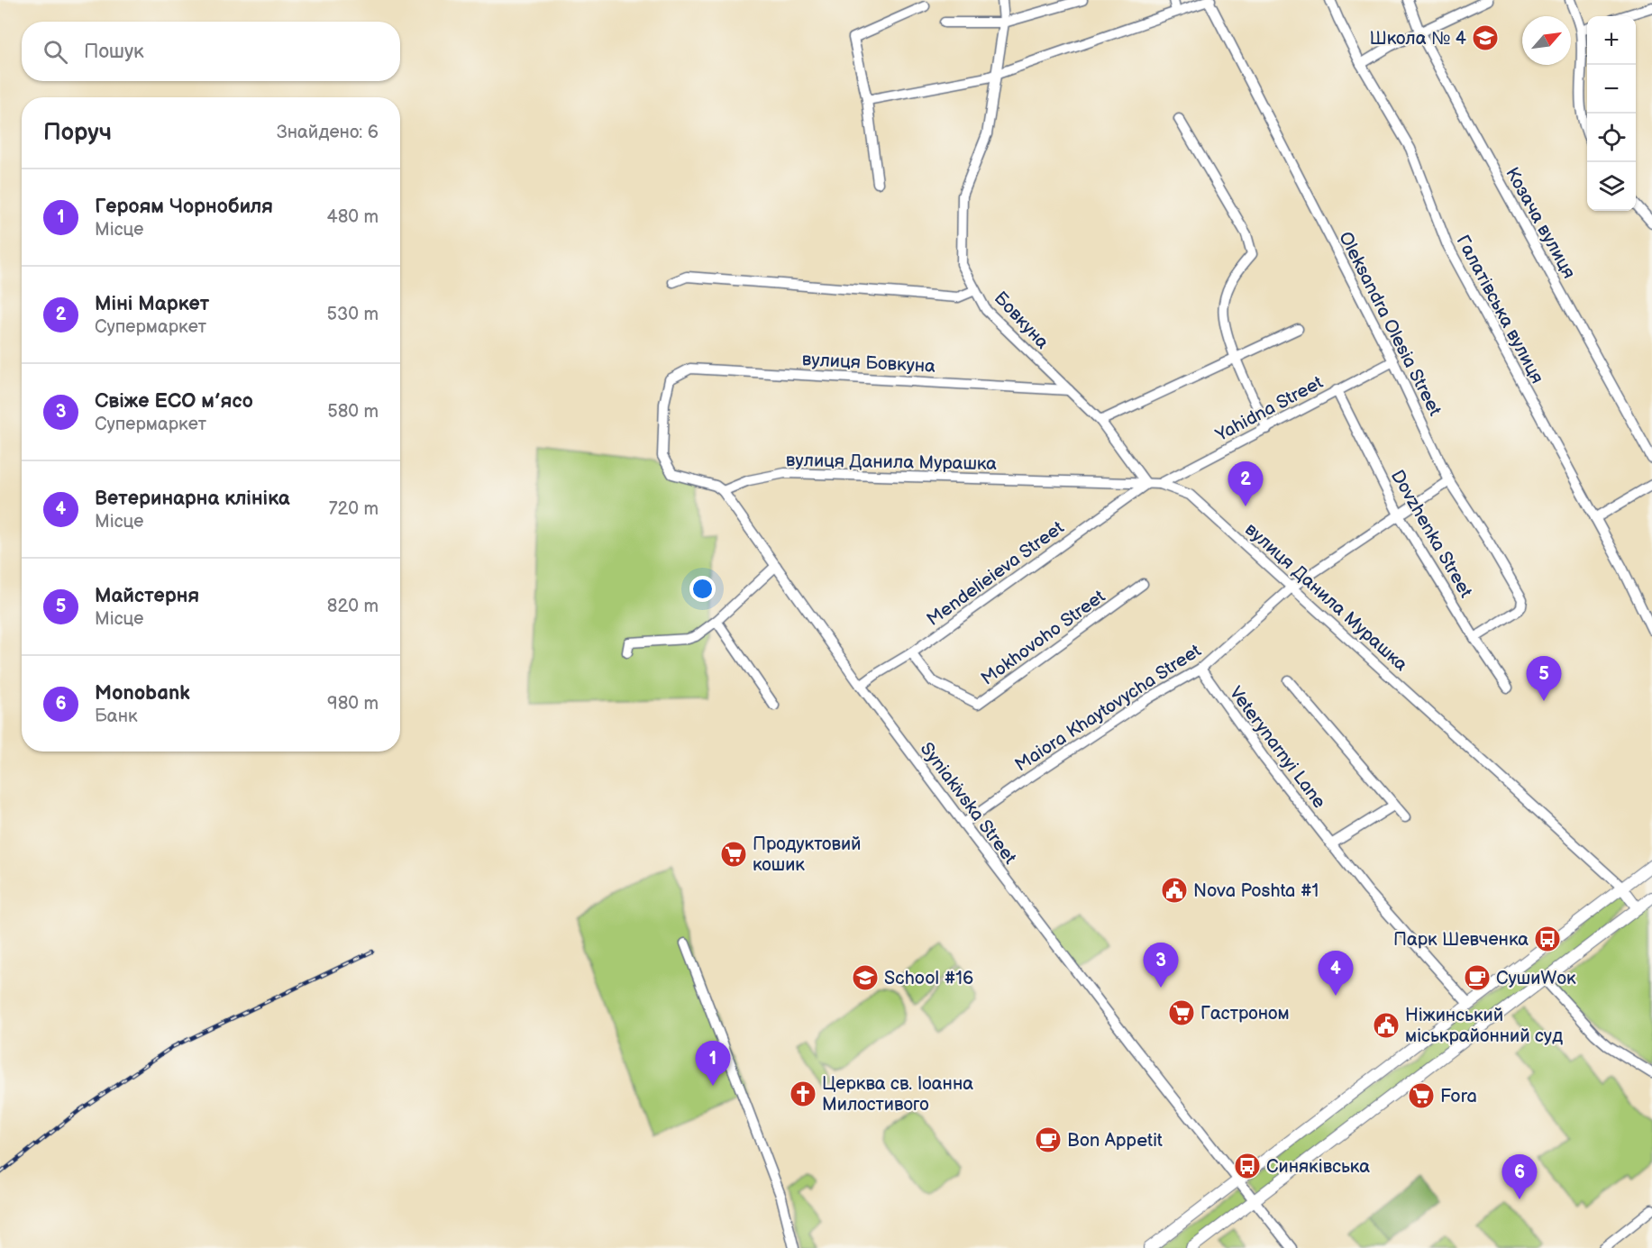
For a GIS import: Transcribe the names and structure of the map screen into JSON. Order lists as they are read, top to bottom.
{
  "streets": {
    "street": [
      "Козача вулиця",
      "Галатівська вулиця",
      "Бовкуна",
      "Oleksandra Olesia Street",
      "вулиця Бовкуна",
      "Yahidna Street",
      "вулиця Данила Мурашка",
      "Dovzhenka Street",
      "Mendelieieva Street",
      "Mokhovoho Street",
      "Maiora Khaytovycha Street",
      "Veterynarnyi Lane",
      "Syniakivska Street"
    ]
  },
  "crossings": [
    ["Бовкуна", "Oleksandra Olesia Street"],
    ["Бовкуна", "вулиця Бовкуна"],
    ["Бовкуна", "вулиця Данила Мурашка"],
    ["Бовкуна", "Mendelieieva Street"],
    ["Oleksandra Olesia Street", "Yahidna Street"],
    ["Oleksandra Olesia Street", "Dovzhenka Street"],
    ["Oleksandra Olesia Street", "Maiora Khaytovycha Street"],
    ["вулиця Бовкуна", "вулиця Данила Мурашка"],
    ["вулиця Бовкуна", "Syniakivska Street"],
    ["Yahidna Street", "вулиця Данила Мурашка"],
    ["Yahidna Street", "Dovzhenka Street"],
    ["вулиця Данила Мурашка", "Mendelieieva Street"],
    ["вулиця Данила Мурашка", "Maiora Khaytovycha Street"],
    ["вулиця Данила Мурашка", "Syniakivska Street"],
    ["Dovzhenka Street", "Maiora Khaytovycha Street"],
    ["Mendelieieva Street", "Mokhovoho Street"],
    ["Mendelieieva Street", "Syniakivska Street"],
    ["Maiora Khaytovycha Street", "Veterynarnyi Lane"],
    ["Maiora Khaytovycha Street", "Syniakivska Street"]
  ],
  "places": {
    "school or university": ["Школа № 4", "School #16"],
    "supermarket": ["Продуктовий кошик", "Гастроном", "Fora"],
    "public building": ["Nova Poshta #1", "Ніжинський міськрайонний суд"],
    "bus stop": ["Парк Шевченка", "Синяківська"],
    "cafe": ["СушиWок", "Bon Appetit"],
    "church": ["Церква св. Іоанна Милостивого"]
  },
  "north": "top right",
  "page": {
    "map_buttons": ["+", "−"],
    "search": "Пошук",
    "heading": ["Поруч", "Знайдено: 6"],
    "list": [
      {
        "mark": "1",
        "name": "Героям Чорнобиля",
        "note": "Місце",
        "value": "480 m"
      },
      {
        "mark": "2",
        "name": "Міні Маркет",
        "note": "Супермаркет",
        "value": "530 m"
      },
      {
        "mark": "3",
        "name": "Свіже ECO м’ясо",
        "note": "Супермаркет",
        "value": "580 m"
      },
      {
        "mark": "4",
        "name": "Ветеринарна клініка",
        "note": "Місце",
        "value": "720 m"
      },
      {
        "mark": "5",
        "name": "Майстерня",
        "note": "Місце",
        "value": "820 m"
      },
      {
        "mark": "6",
        "name": "Monobank",
        "note": "Банк",
        "value": "980 m"
      }
    ],
    "pins": [
      "2",
      "5",
      "3",
      "4",
      "1",
      "6"
    ]
  }
}
